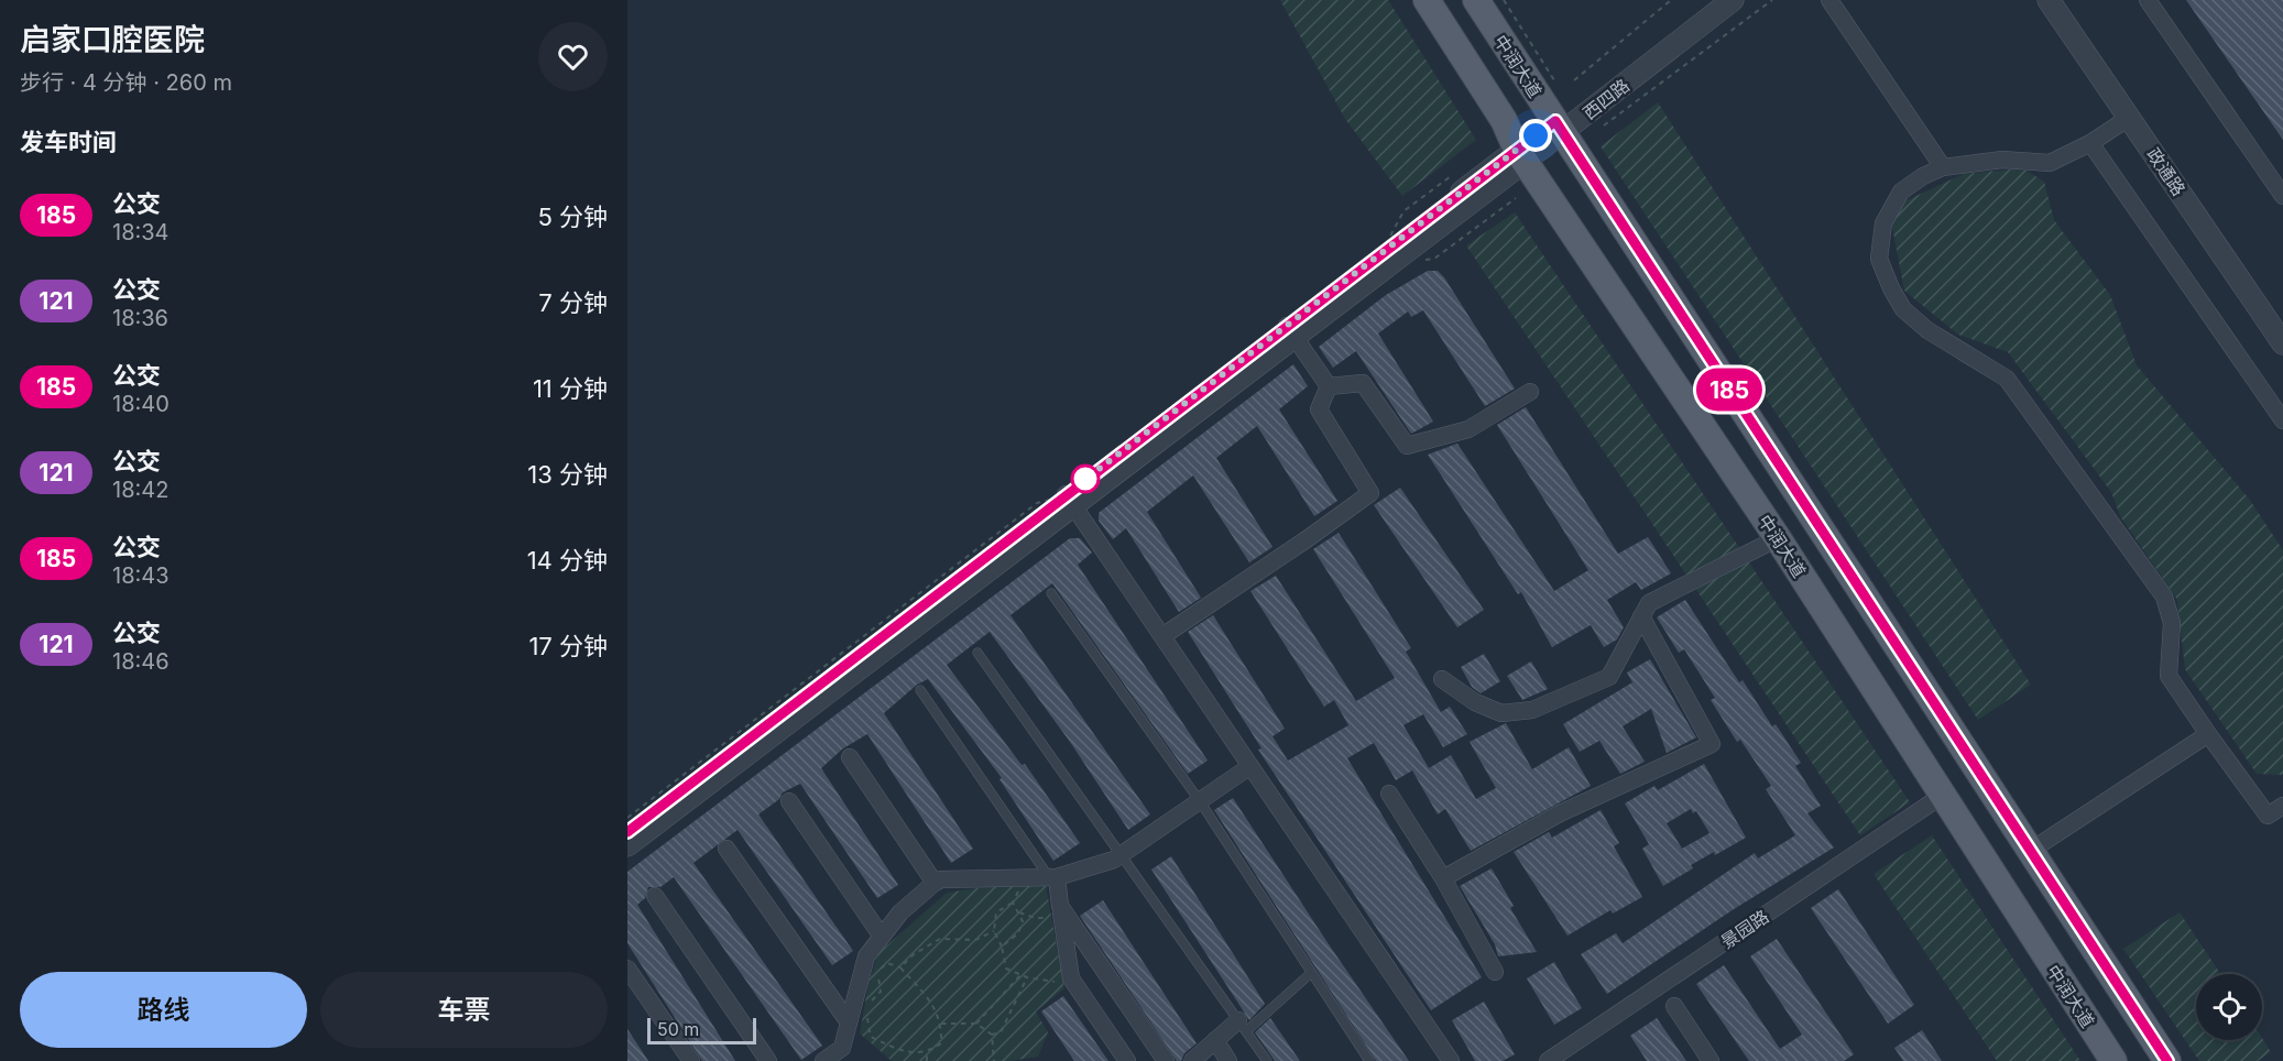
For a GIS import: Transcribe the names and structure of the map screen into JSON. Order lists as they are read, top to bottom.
{
  "streets": {
    "main road": ["中润大道"],
    "street": ["西四路", "政通路", "景园路"]
  },
  "crossings": [
    ["中润大道", "西四路"],
    ["中润大道", "景园路"]
  ],
  "lines": ["bus line 185"],
  "scale_bar": "50 m",
  "page": {
    "heading": [
      ["启家口腔医院", "步行 · 4 分钟 · 260 m"],
      "发车时间"
    ],
    "on_map": "185",
    "list": [
      {
        "mark": "185",
        "name": "公交",
        "note": "18:34",
        "value": "5 分钟"
      },
      {
        "mark": "121",
        "name": "公交",
        "note": "18:36",
        "value": "7 分钟"
      },
      {
        "mark": "185",
        "name": "公交",
        "note": "18:40",
        "value": "11 分钟"
      },
      {
        "mark": "121",
        "name": "公交",
        "note": "18:42",
        "value": "13 分钟"
      },
      {
        "mark": "185",
        "name": "公交",
        "note": "18:43",
        "value": "14 分钟"
      },
      {
        "mark": "121",
        "name": "公交",
        "note": "18:46",
        "value": "17 分钟"
      }
    ],
    "buttons": ["路线", "车票"],
    "scale": "50 m"
  }
}
